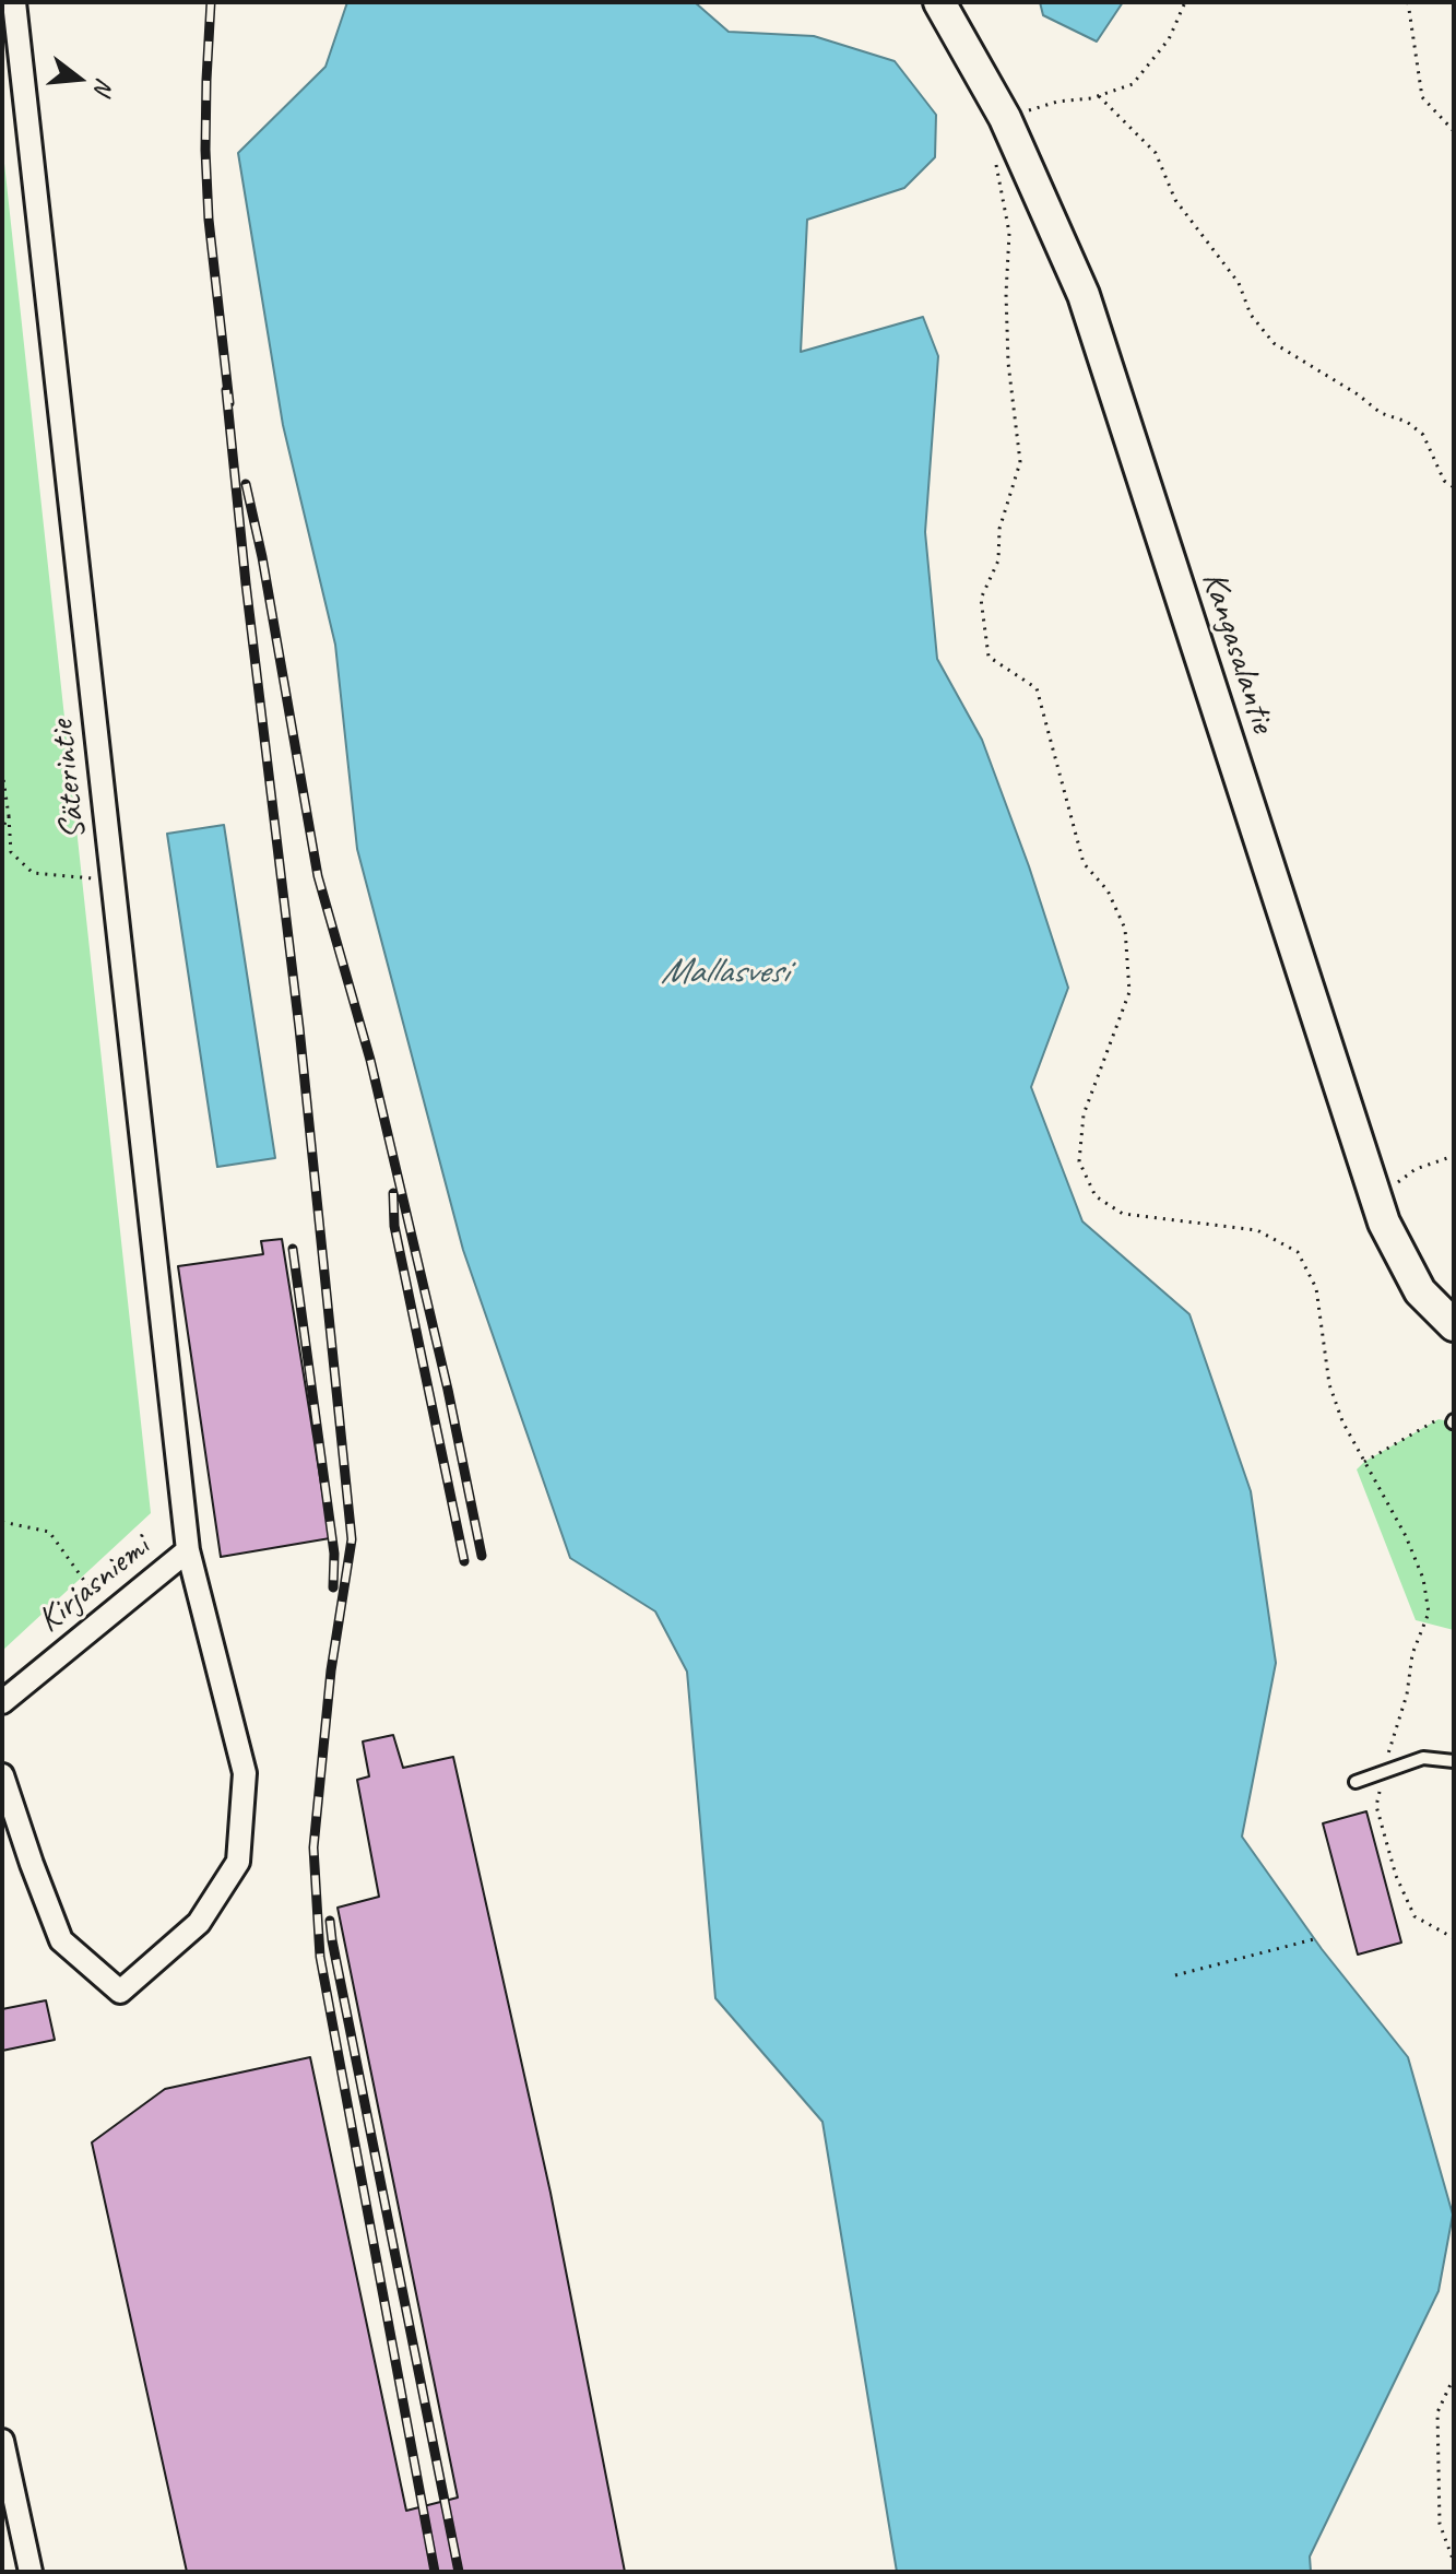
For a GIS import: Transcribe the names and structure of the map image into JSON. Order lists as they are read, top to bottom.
{
  "streets": {
    "main road": ["Kangasalantie"],
    "street": ["Säterintie", "Kirjasniemi"]
  },
  "crossings": [
    ["Säterintie", "Kirjasniemi"]
  ],
  "water": ["Mallasvesi"],
  "north": "right"
}
